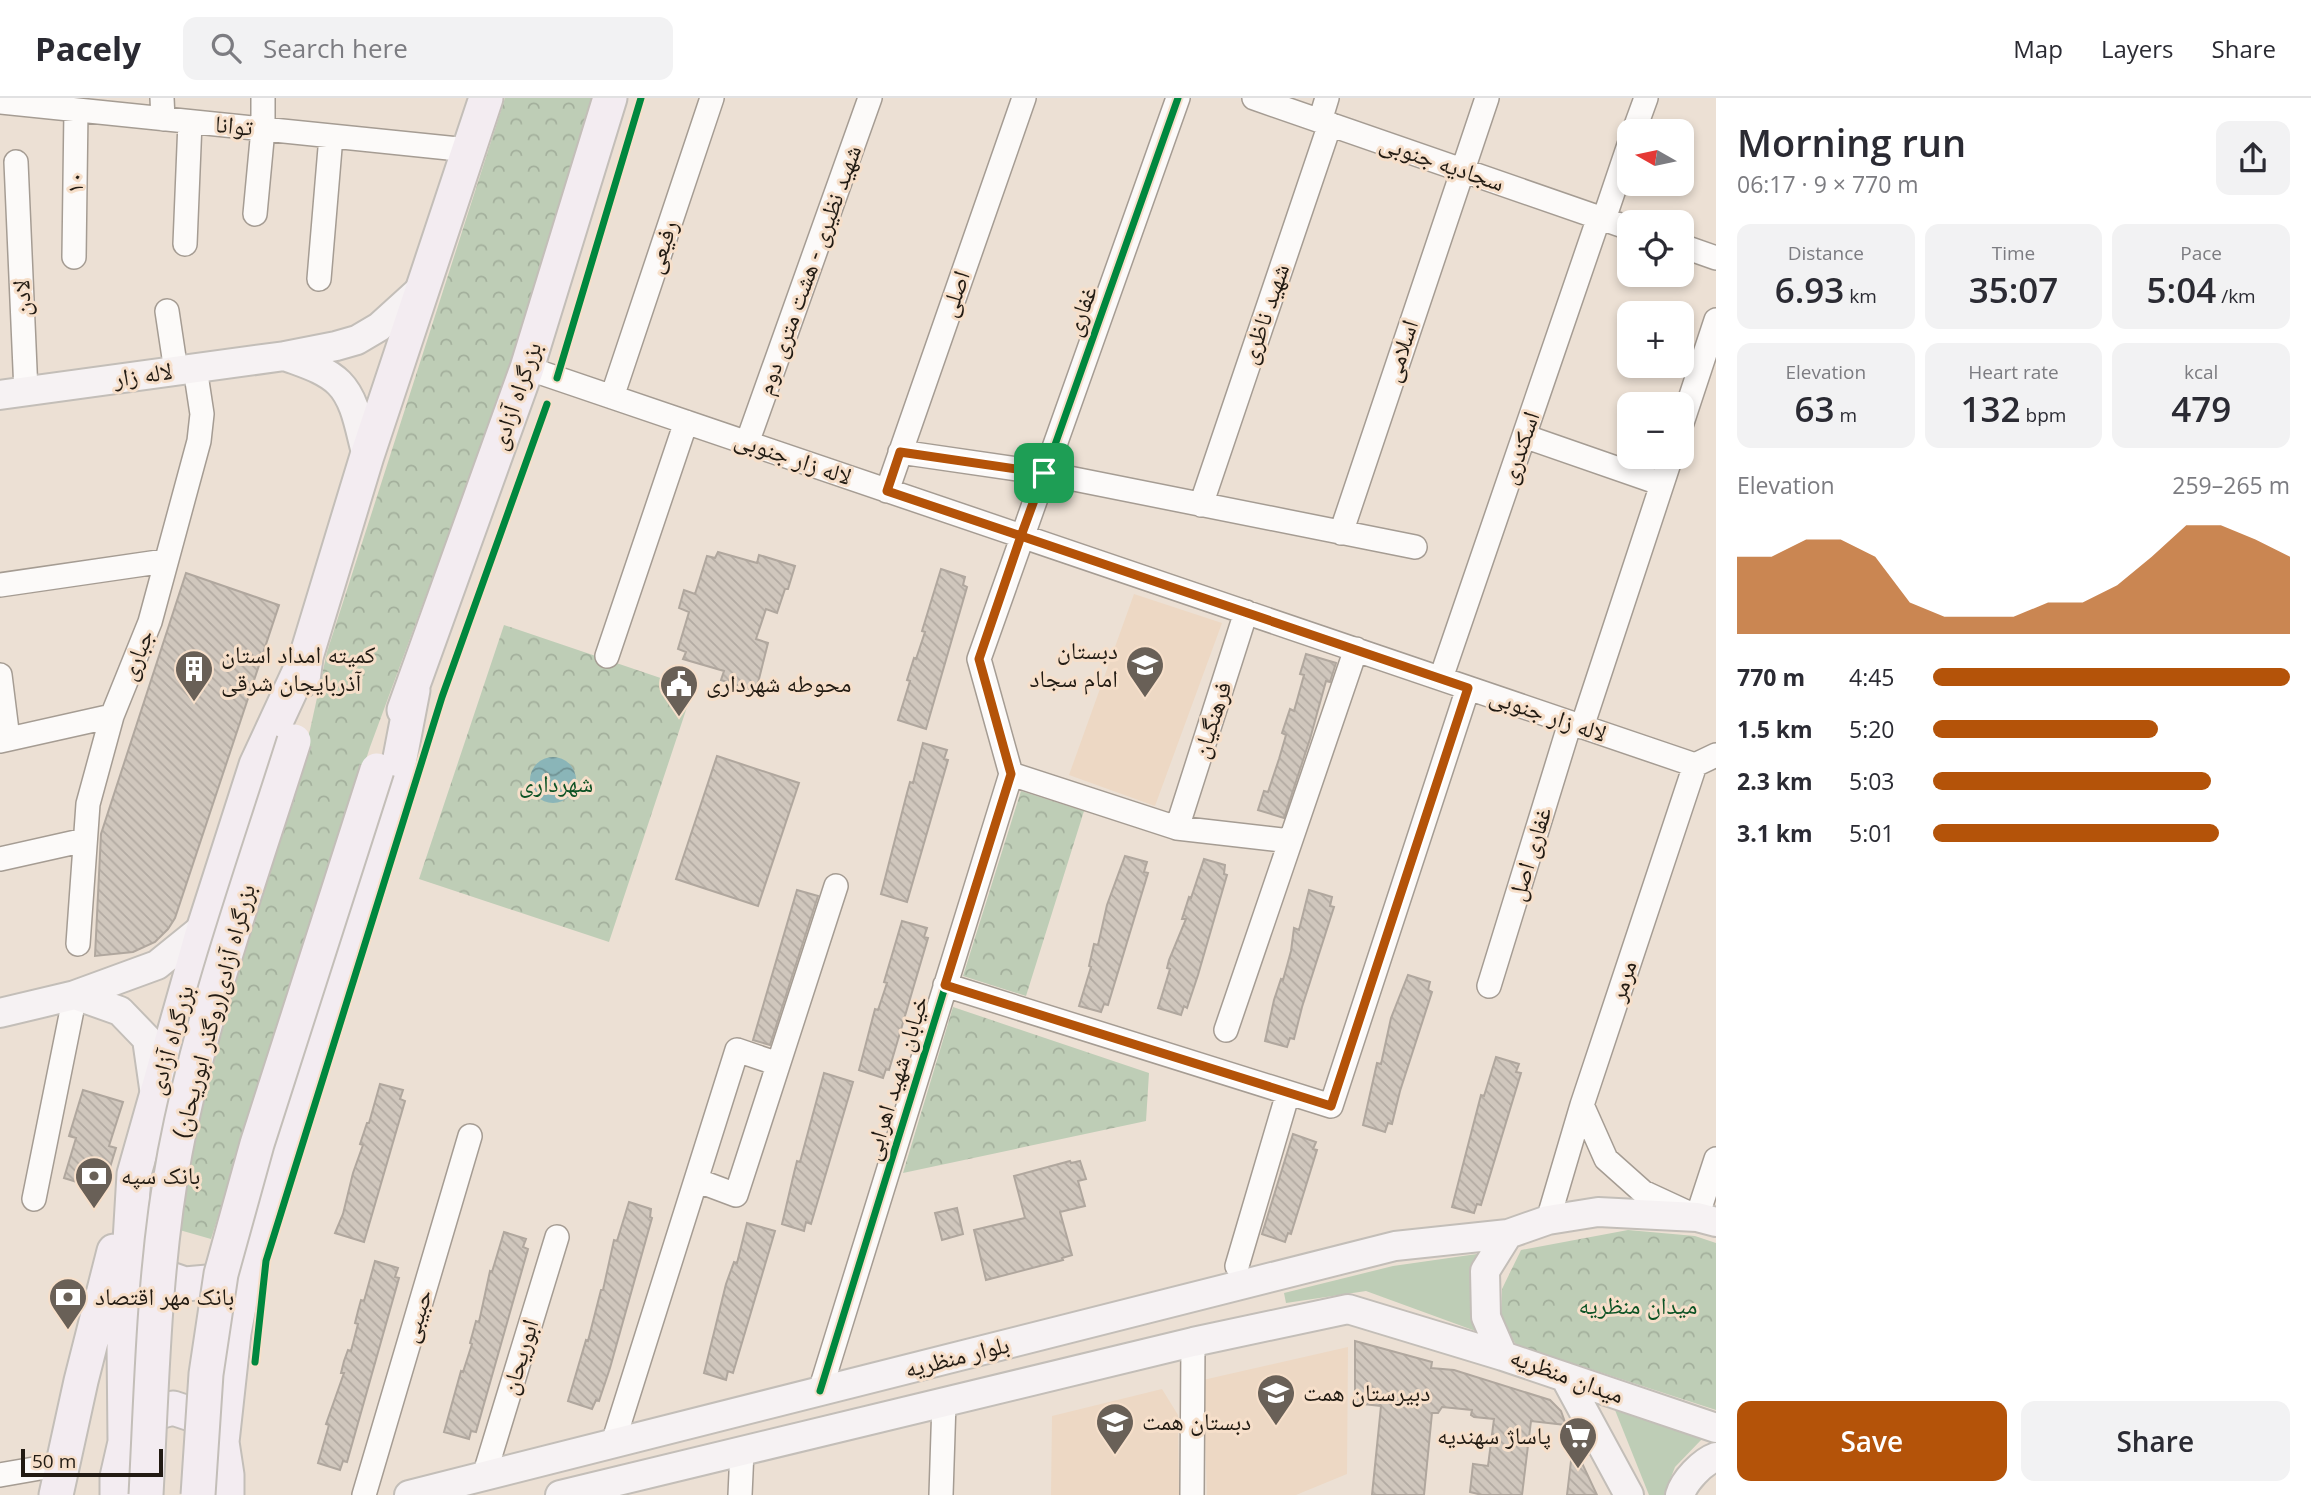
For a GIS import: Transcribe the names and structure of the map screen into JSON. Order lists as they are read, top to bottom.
{
  "streets": {
    "highway": ["بزرگراه آزادی", "بزرگراه آزادی(روگذر ابوریحان)"],
    "main road": ["لاله زار", "بلوار منظریه", "ميدان منظریه"],
    "street": [
      "توانا",
      "سجادیه جنوبی",
      "۱۰",
      "رفیعی",
      "شهید نظیری - هشت متری دوم",
      "اصلی",
      "لادن",
      "غفاری",
      "شهید ناظری",
      "اسلامی",
      "اسکندری",
      "لاله زار جنوبی",
      "جباری",
      "فرهنگیان",
      "غفاری اصل",
      "مرمر",
      "خیابان شهید اهرابی",
      "حبیبی",
      "ابوریحان"
    ]
  },
  "crossings": [
    ["توانا", "۱۰"],
    ["توانا", "بزرگراه آزادی"],
    ["سجادیه جنوبی", "شهید ناظری"],
    ["سجادیه جنوبی", "اسلامی"],
    ["سجادیه جنوبی", "اسکندری"],
    ["رفیعی", "لاله زار جنوبی"],
    ["شهید نظیری - هشت متری دوم", "لاله زار جنوبی"],
    ["اصلی", "لاله زار جنوبی"],
    ["لادن", "لاله زار"],
    ["غفاری", "لاله زار جنوبی"],
    ["لاله زار", "بزرگراه آزادی"],
    ["لاله زار", "جباری"],
    ["بزرگراه آزادی", "لاله زار جنوبی"],
    ["بزرگراه آزادی", "بزرگراه آزادی(روگذر ابوریحان)"],
    ["اسکندری", "لاله زار جنوبی"],
    ["لاله زار جنوبی", "فرهنگیان"],
    ["لاله زار جنوبی", "غفاری اصل"],
    ["لاله زار جنوبی", "مرمر"],
    ["خیابان شهید اهرابی", "بلوار منظریه"],
    ["ابوریحان", "بلوار منظریه"],
    ["بلوار منظریه", "ميدان منظریه"]
  ],
  "parks": ["شهرداری", "میدان منظریه"],
  "places": {
    "school or university": ["دبستان امام سجاد", "دبیرستان همت", "دبستان همت"],
    "building": ["کمیته امداد استان آذربایجان شرقی"],
    "public building": ["محوطه شهرداری"],
    "bank": ["بانک سپه", "بانک مهر اقتصاد"],
    "supermarket": ["پاساژ سهندیه"]
  },
  "scale_bar": "50 m",
  "north": "left",
  "page": {
    "header": "Pacely",
    "search": "Search here",
    "nav": ["Map", "Layers", "Share"],
    "heading": ["Morning run", "06:17 · 9 × 770 m"],
    "map_buttons": ["+", "−"],
    "stats": [
      ["Distance", "6.93 km"],
      ["Time", "35:07"],
      ["Pace", "5:04 /km"],
      ["Elevation", "63 m"],
      ["Heart rate", "132 bpm"],
      ["kcal", "479"]
    ],
    "chart": ["Elevation", "259–265 m"],
    "list": [
      {
        "name": "770 m",
        "note": "4:45"
      },
      {
        "name": "1.5 km",
        "note": "5:20"
      },
      {
        "name": "2.3 km",
        "note": "5:03"
      },
      {
        "name": "3.1 km",
        "note": "5:01"
      }
    ],
    "buttons": ["Save", "Share"],
    "scale": "50 m"
  }
}
